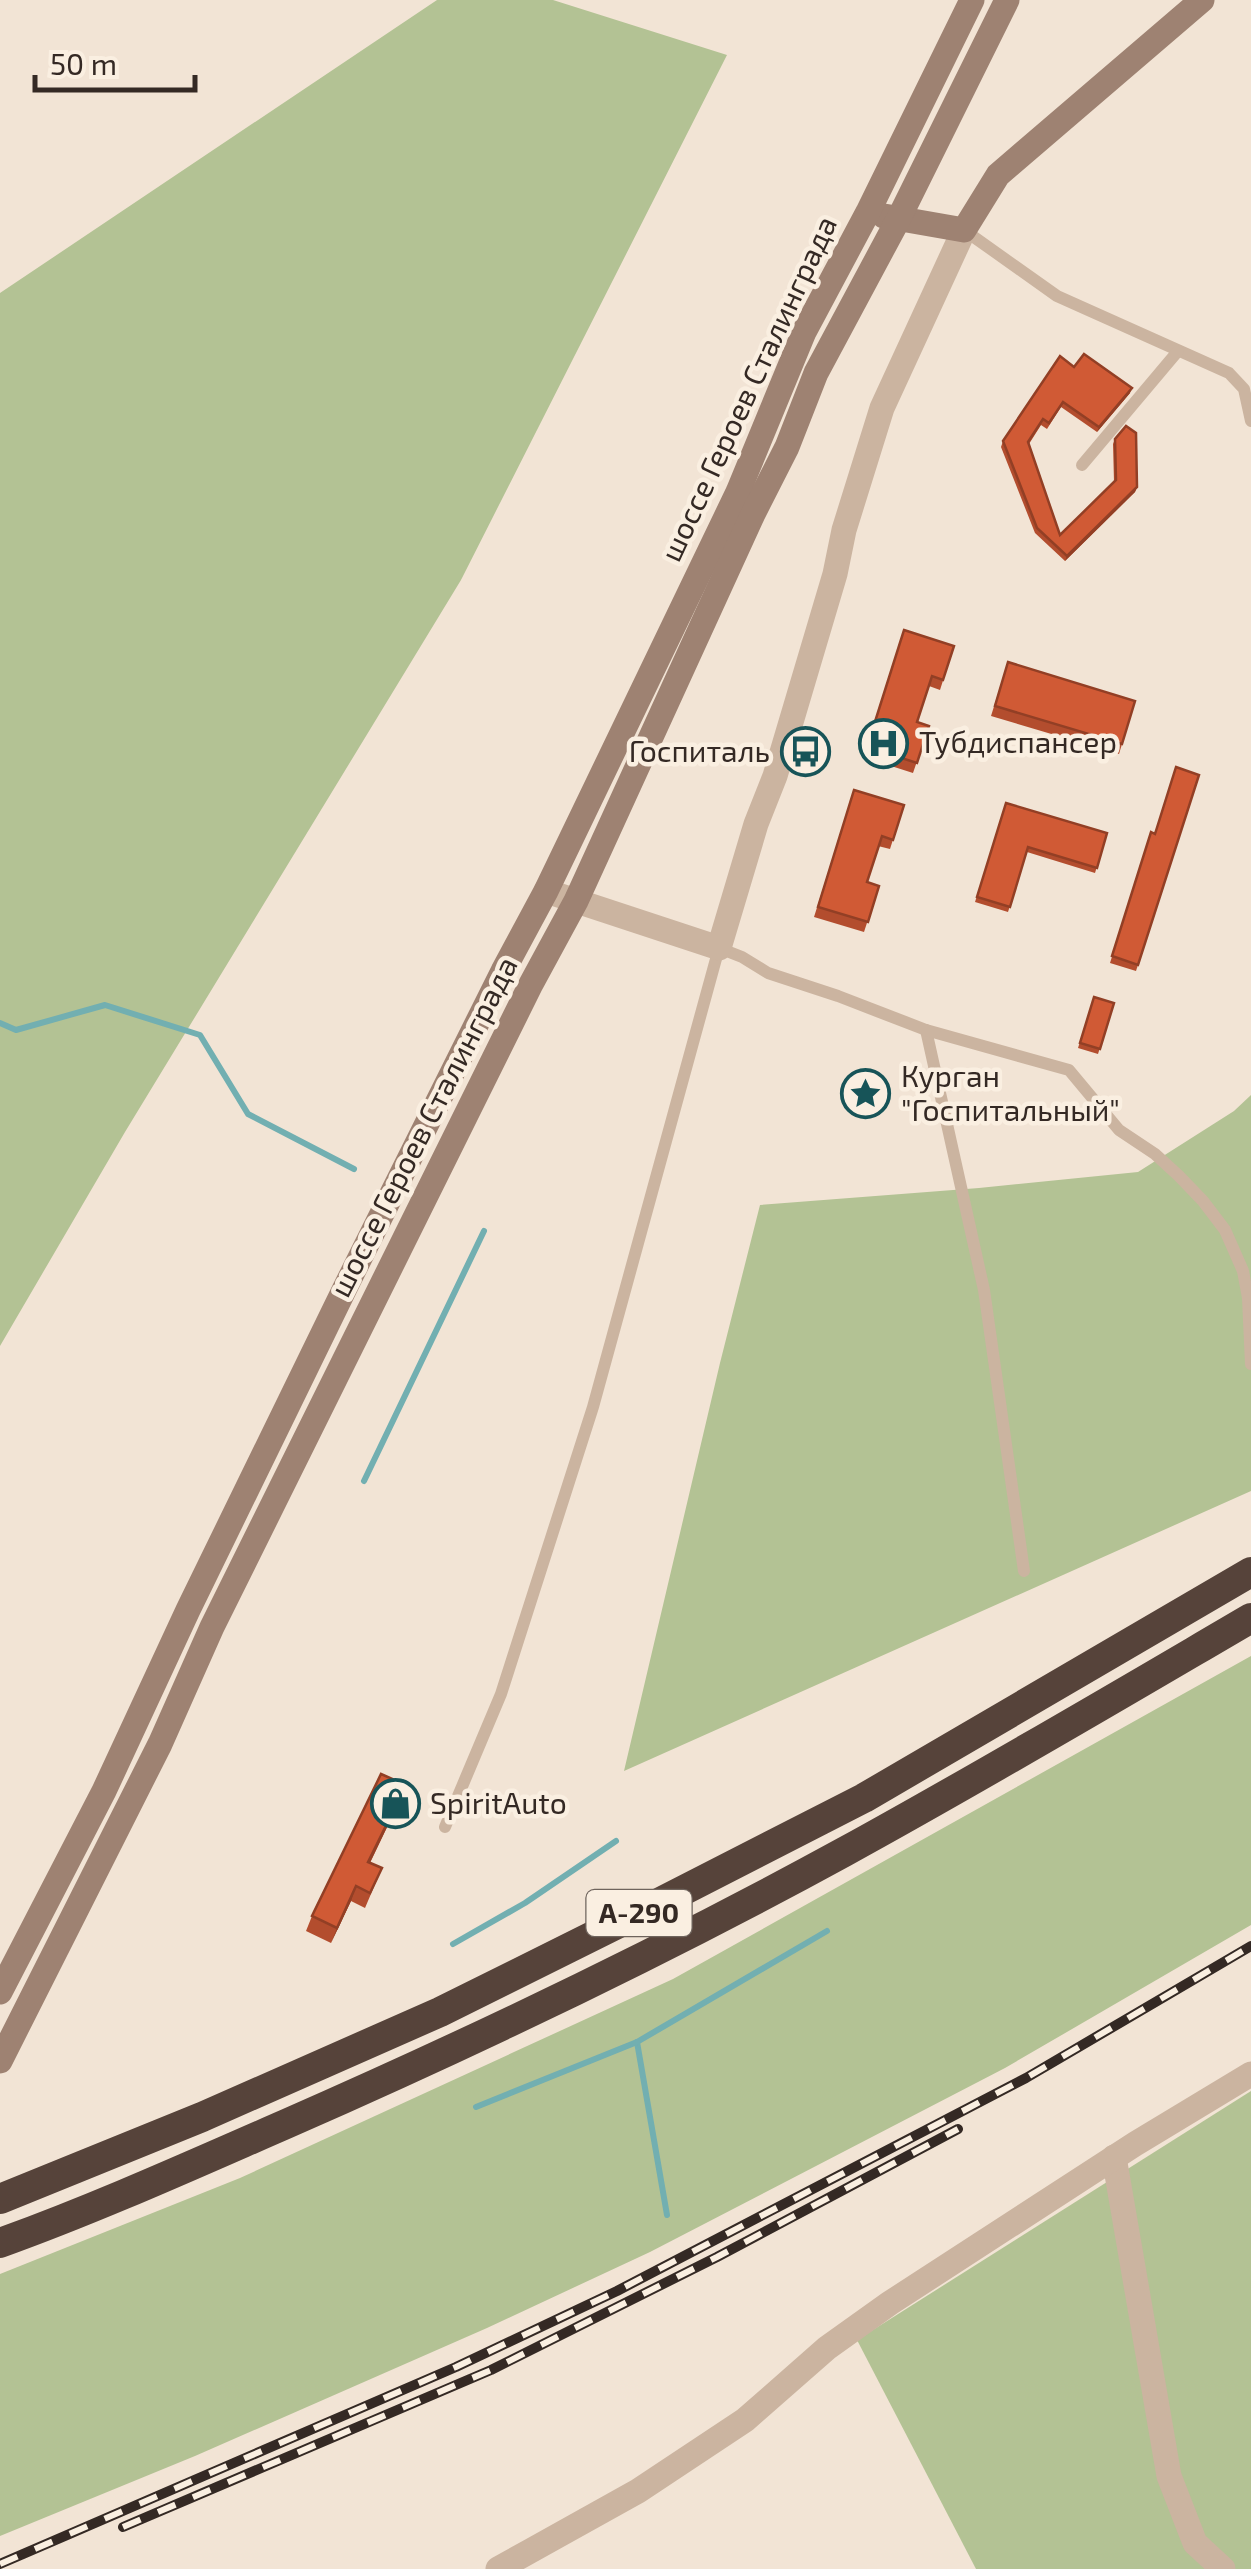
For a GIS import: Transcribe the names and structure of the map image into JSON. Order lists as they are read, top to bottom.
{
  "streets": {
    "highway": ["А-290"],
    "main road": ["шоссе Героев Сталинграда"]
  },
  "places": {
    "hospital": ["Тубдиспансер"],
    "bus stop": ["Госпиталь"],
    "place": ["Курган \"Госпитальный\""],
    "shop": ["SpiritAuto"]
  },
  "scale_bar": "50 m"
}
